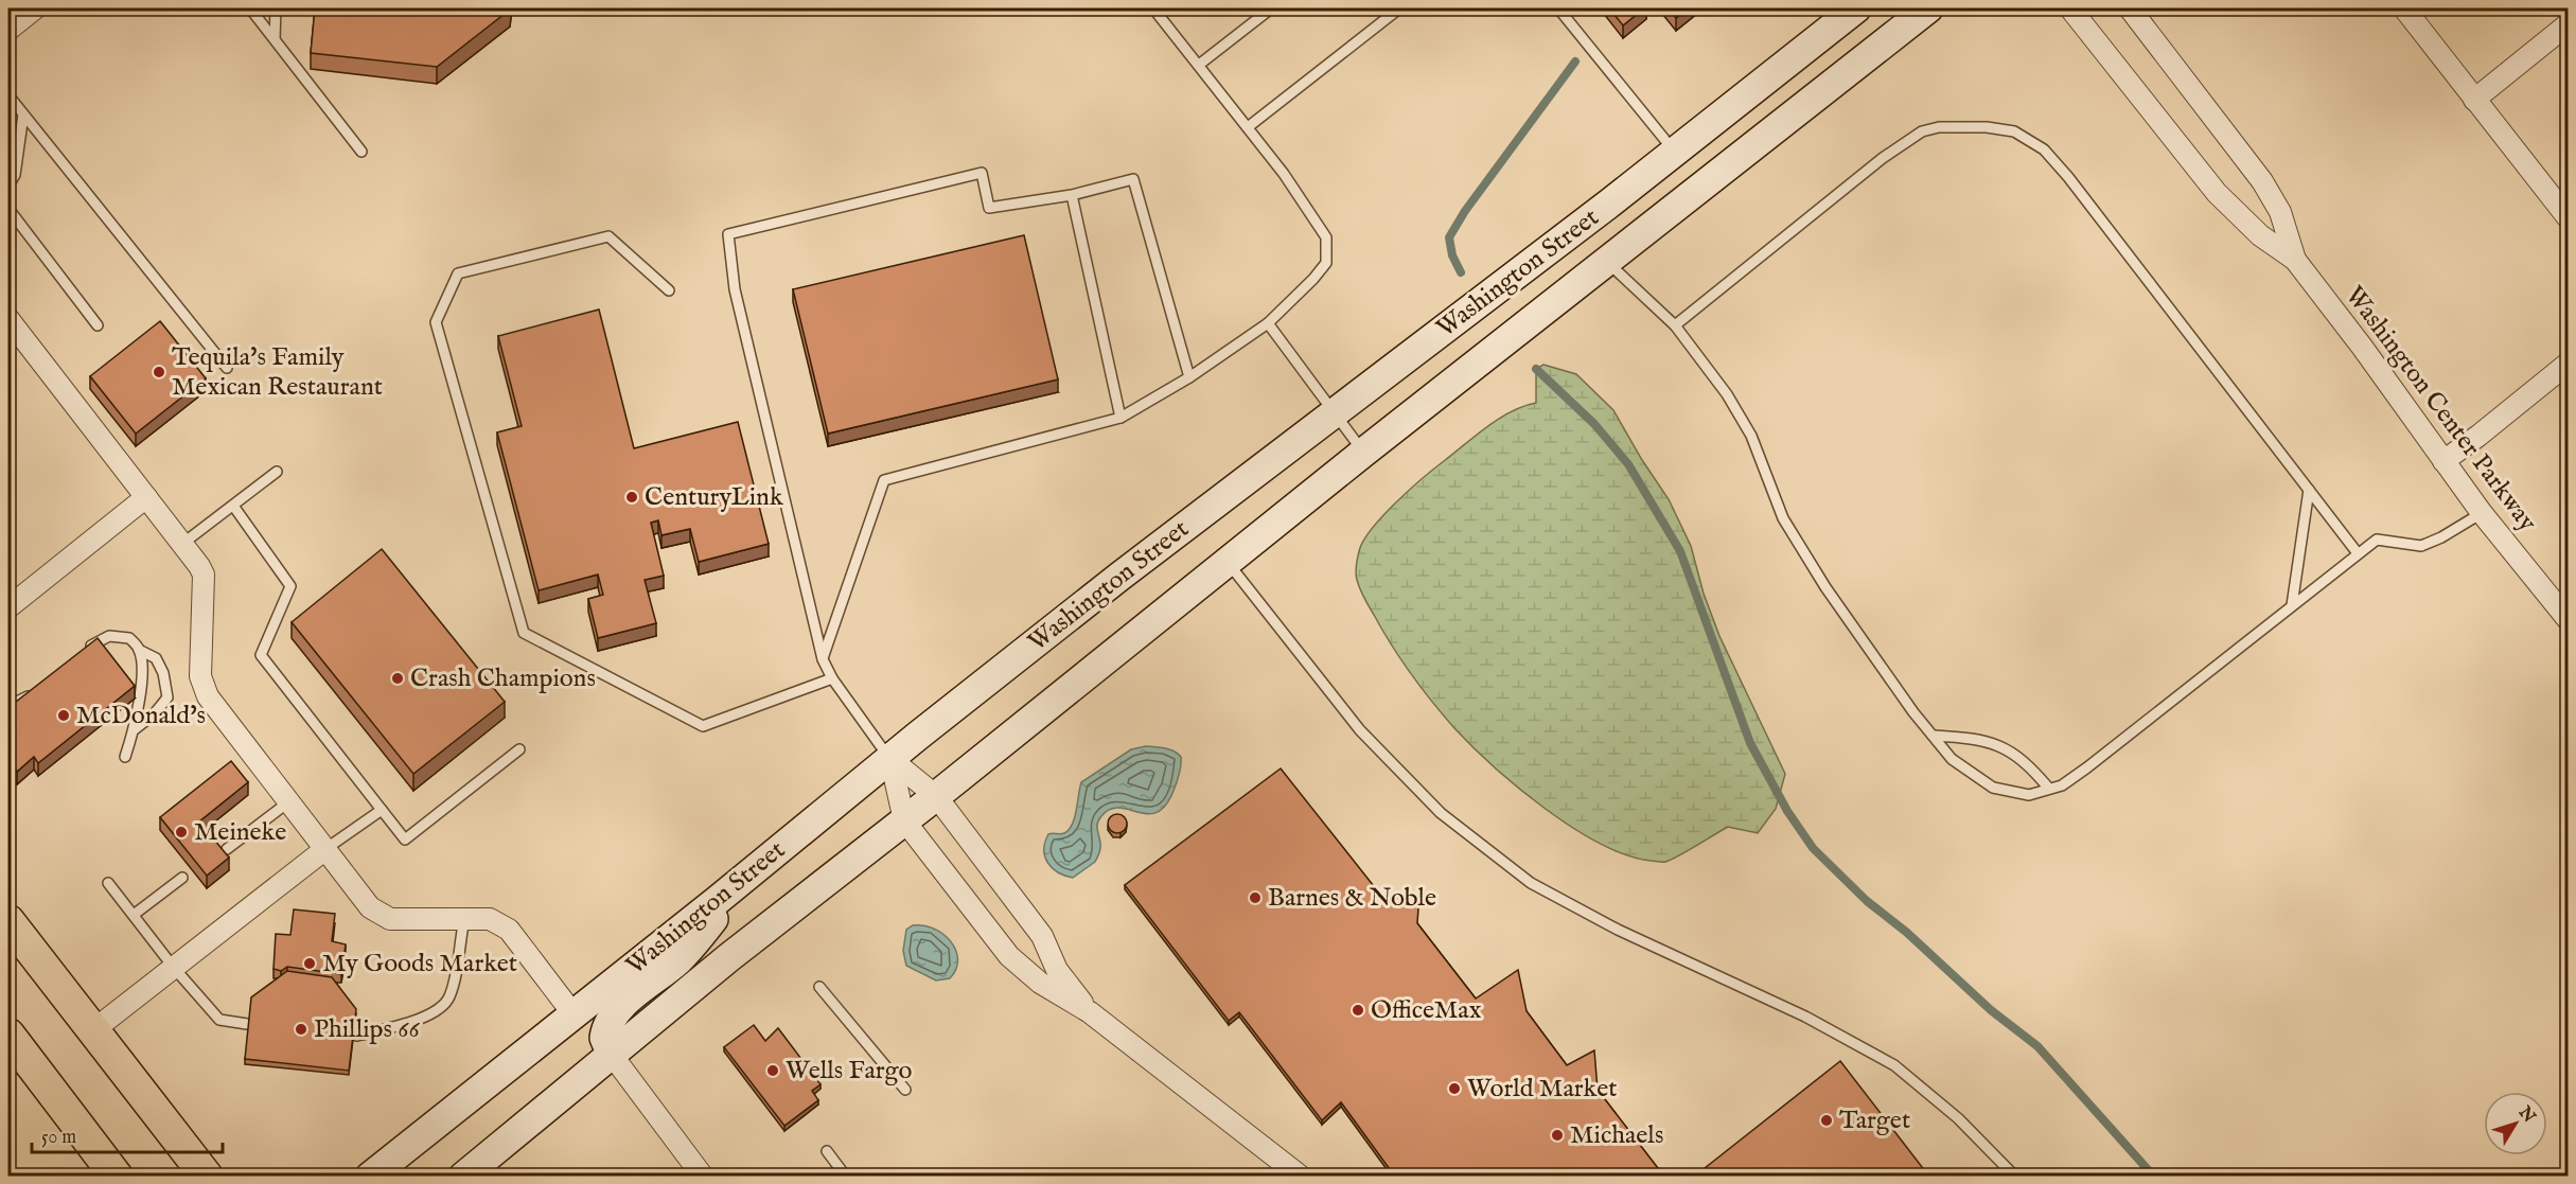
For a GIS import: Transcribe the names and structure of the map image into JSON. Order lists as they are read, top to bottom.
{
  "streets": {
    "main road": ["Washington Street"],
    "street": ["Washington Center Parkway"]
  },
  "places": [
    "Tequila's Family Mexican Restaurant",
    "CenturyLink",
    "Crash Champions",
    "McDonald's",
    "Meineke",
    "Barnes & Noble",
    "My Goods Market",
    "OfficeMax",
    "Phillips 66",
    "Wells Fargo",
    "World Market",
    "Target",
    "Michaels"
  ],
  "scale_bar": "50 m",
  "north": "top right"
}
